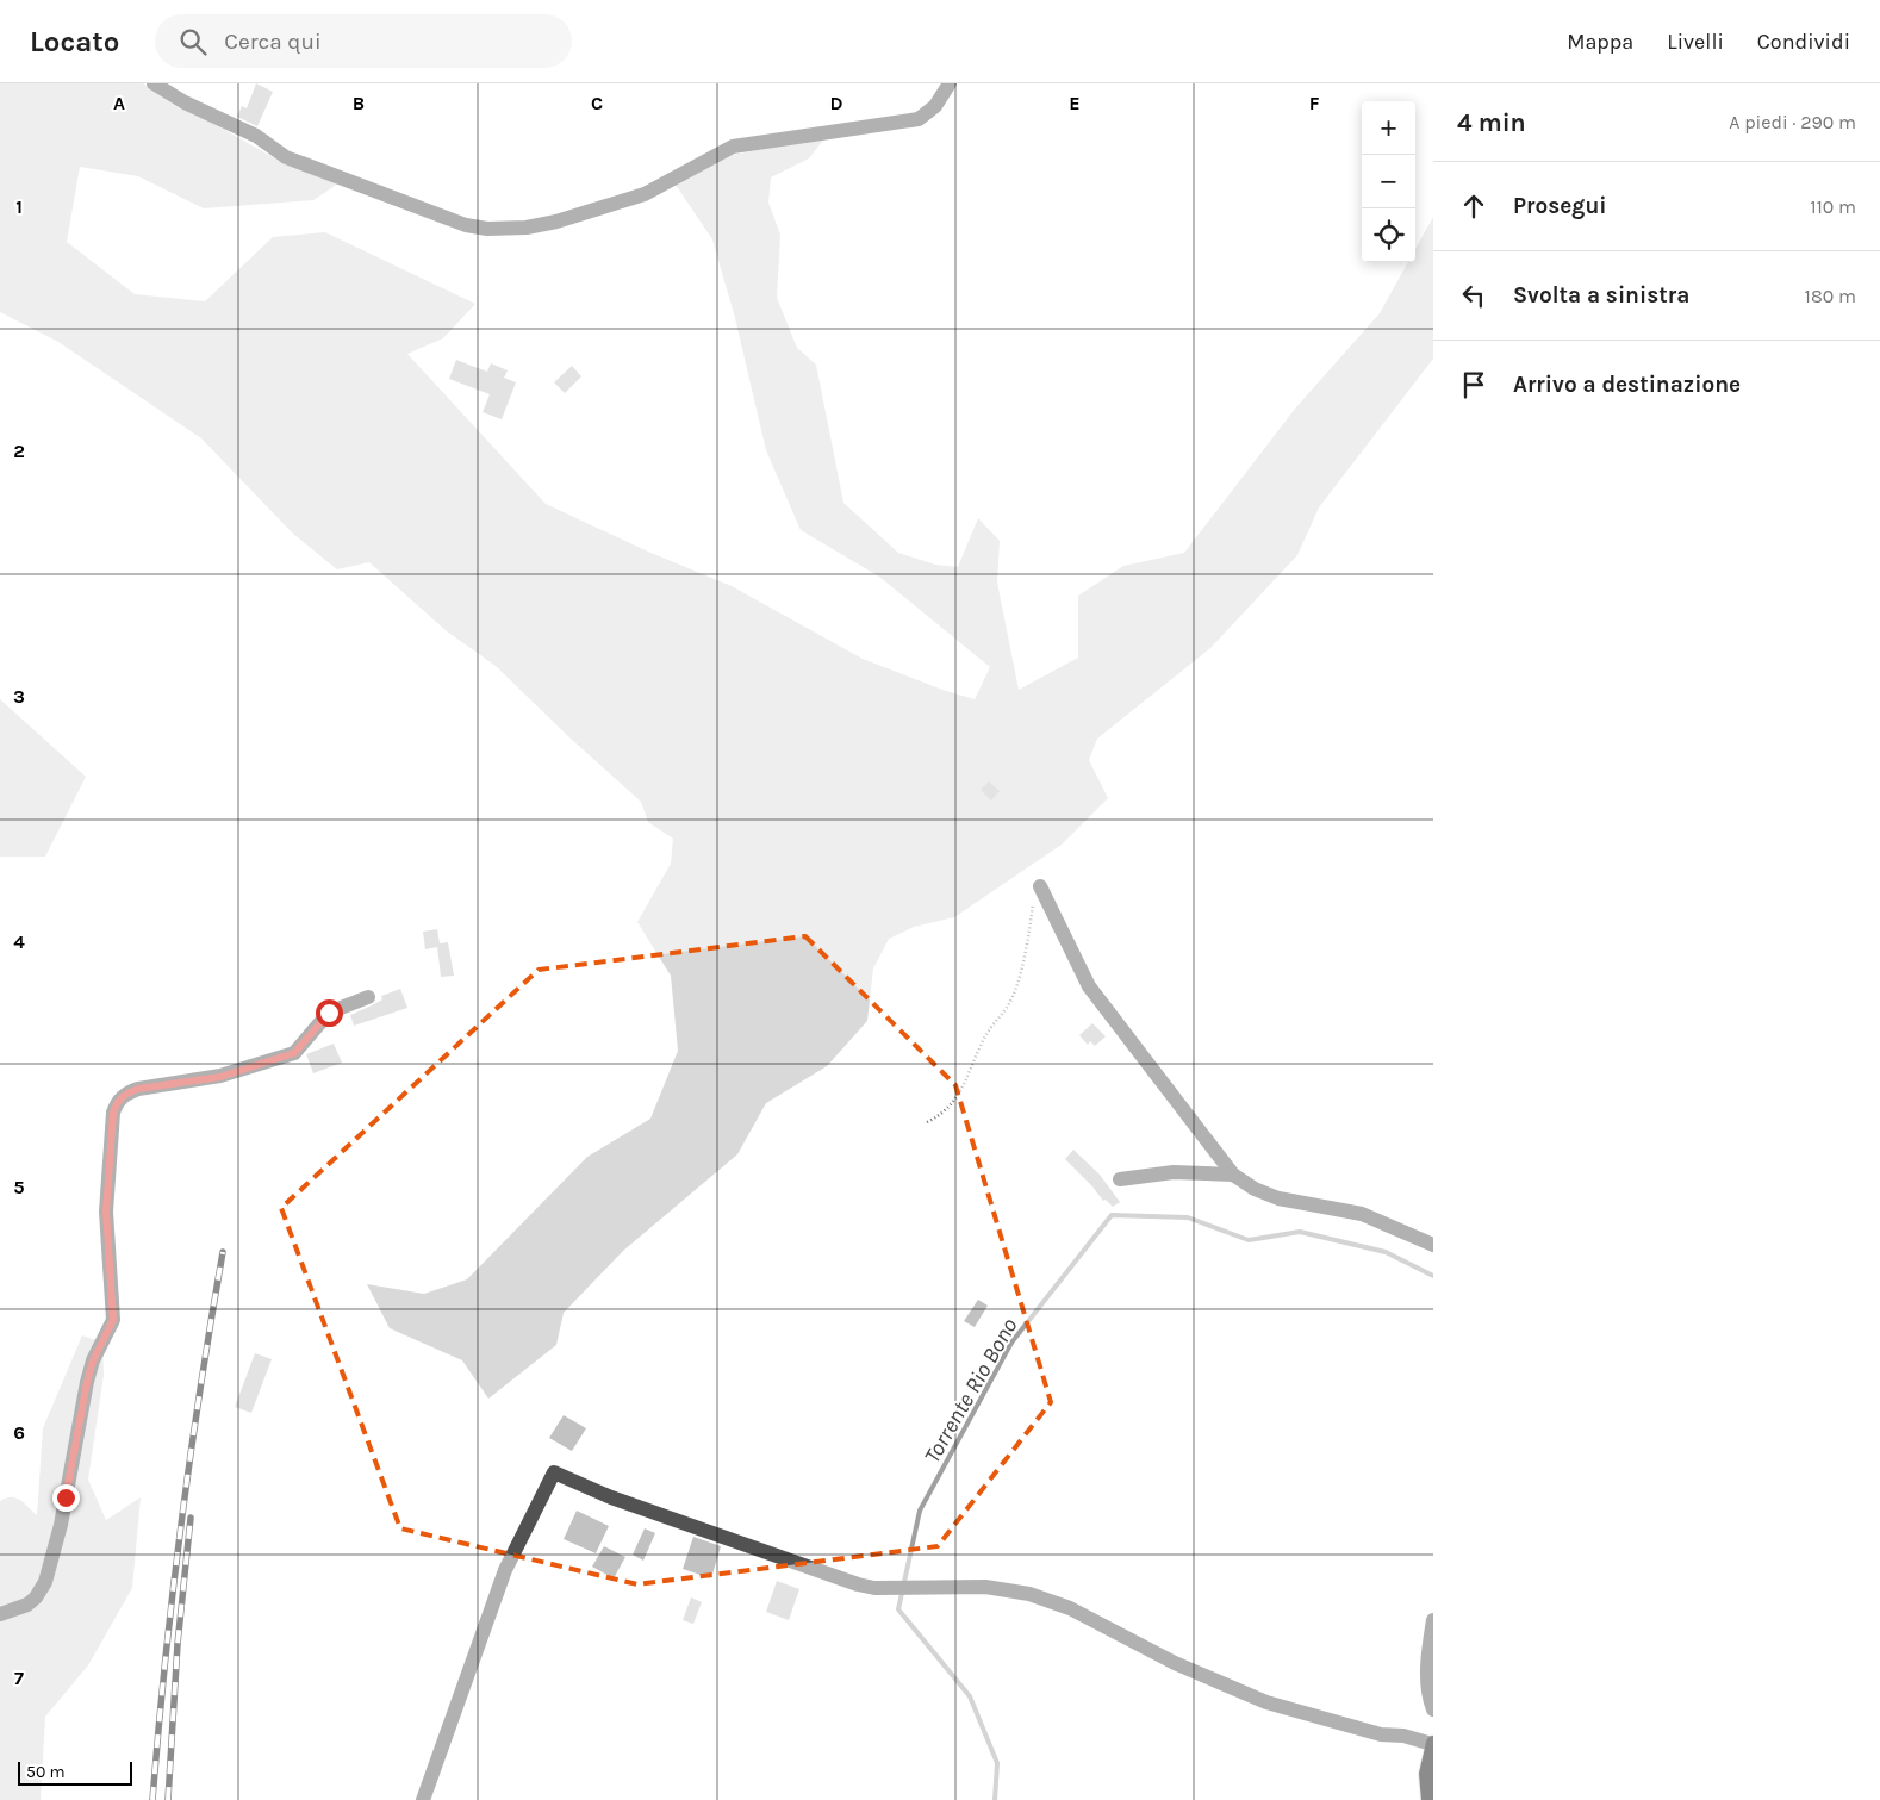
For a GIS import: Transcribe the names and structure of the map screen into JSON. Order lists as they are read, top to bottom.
{
  "water": ["Torrente Rio Bono"],
  "scale_bar": "50 m",
  "page": {
    "header": "Locato",
    "search": "Cerca qui",
    "nav": ["Mappa", "Livelli", "Condividi"],
    "heading": ["4 min", "A piedi · 290 m"],
    "map_buttons": ["+", "−"],
    "list": [
      ["Prosegui", "110 m"],
      ["Svolta a sinistra", "180 m"],
      "Arrivo a destinazione"
    ],
    "scale": "50 m"
  },
  "grid": {
    "columns": [
      "A",
      "B",
      "C",
      "D",
      "E",
      "F"
    ],
    "rows": [
      "1",
      "2",
      "3",
      "4",
      "5",
      "6",
      "7"
    ]
  }
}
